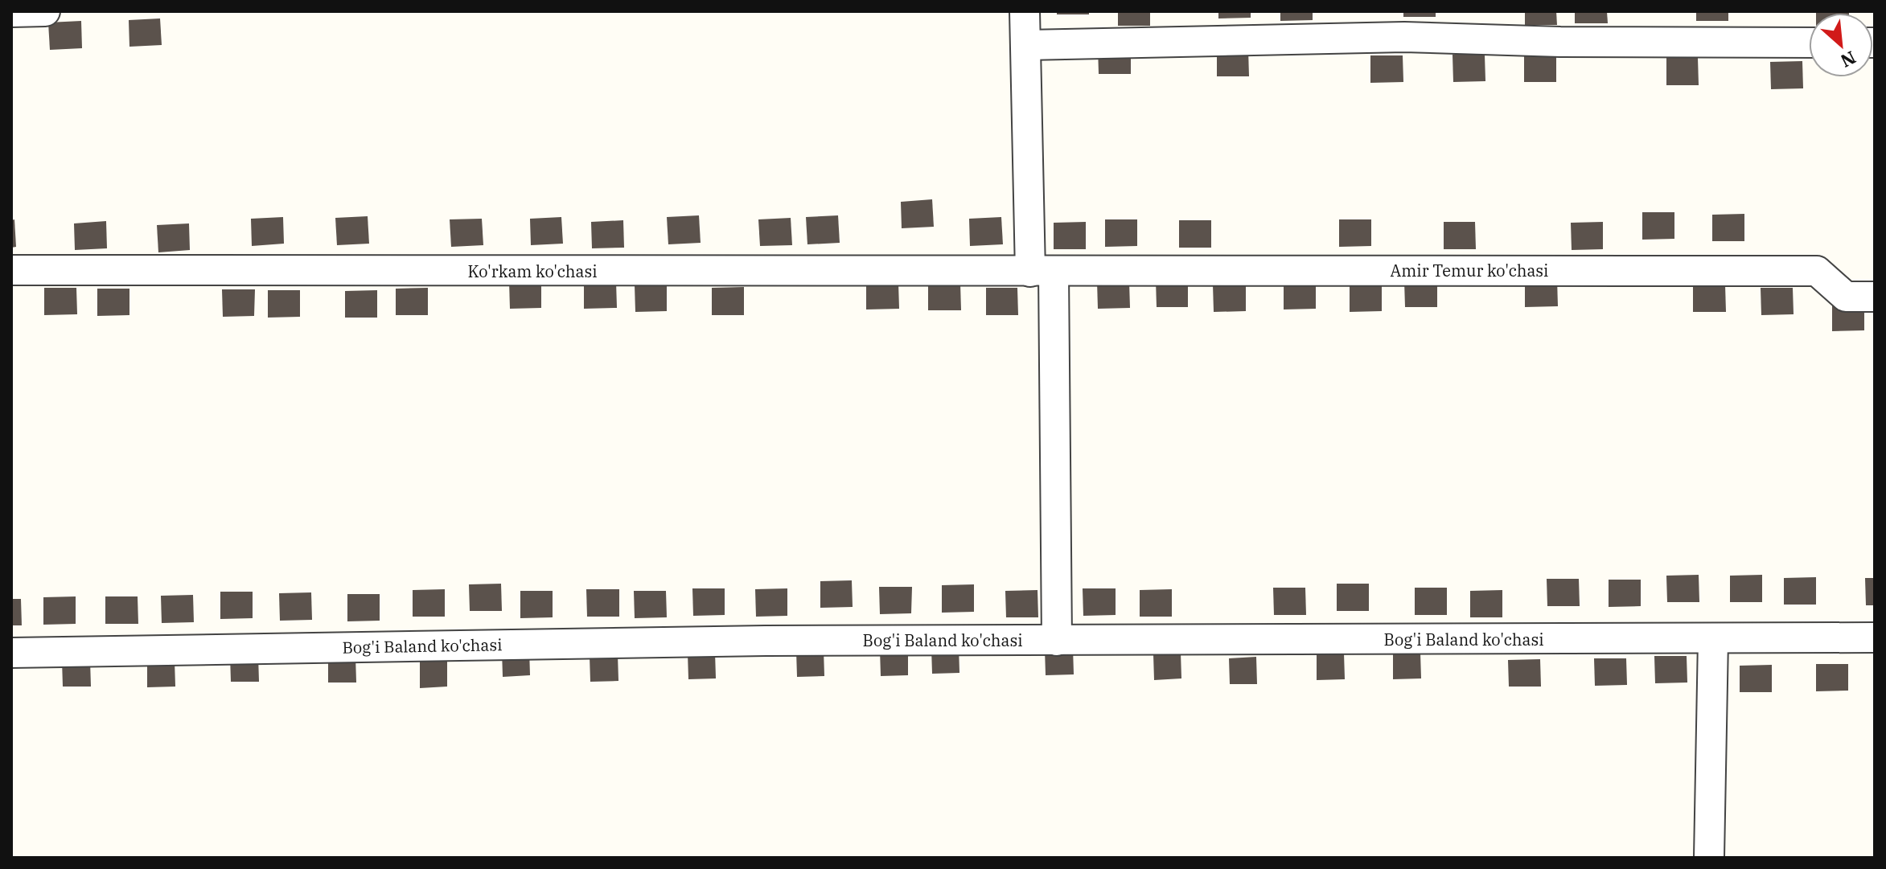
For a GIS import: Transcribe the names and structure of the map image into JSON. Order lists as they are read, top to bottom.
{
  "streets": {
    "street": ["Amir Temur ko'chasi", "Ko'rkam ko'chasi", "Bog'i Baland ko'chasi"]
  },
  "crossings": [
    ["Amir Temur ko'chasi", "Ko'rkam ko'chasi"]
  ],
  "north": "bottom right"
}
